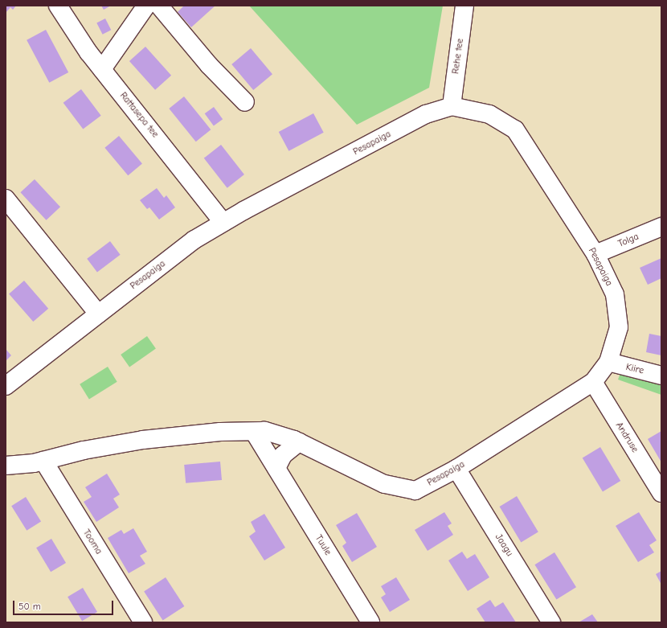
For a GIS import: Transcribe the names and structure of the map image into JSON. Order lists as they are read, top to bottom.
{
  "streets": {
    "street": [
      "Rehe tee",
      "Rattasepa tee",
      "Pesapaiga",
      "Tolga",
      "Kiire",
      "Andruse",
      "Tooma",
      "Tuule",
      "Jaagu"
    ]
  },
  "crossings": [
    ["Rehe tee", "Pesapaiga"],
    ["Rattasepa tee", "Pesapaiga"],
    ["Pesapaiga", "Tolga"],
    ["Pesapaiga", "Kiire"],
    ["Pesapaiga", "Andruse"],
    ["Pesapaiga", "Tooma"],
    ["Pesapaiga", "Tuule"],
    ["Pesapaiga", "Jaagu"]
  ],
  "scale_bar": "50 m"
}
